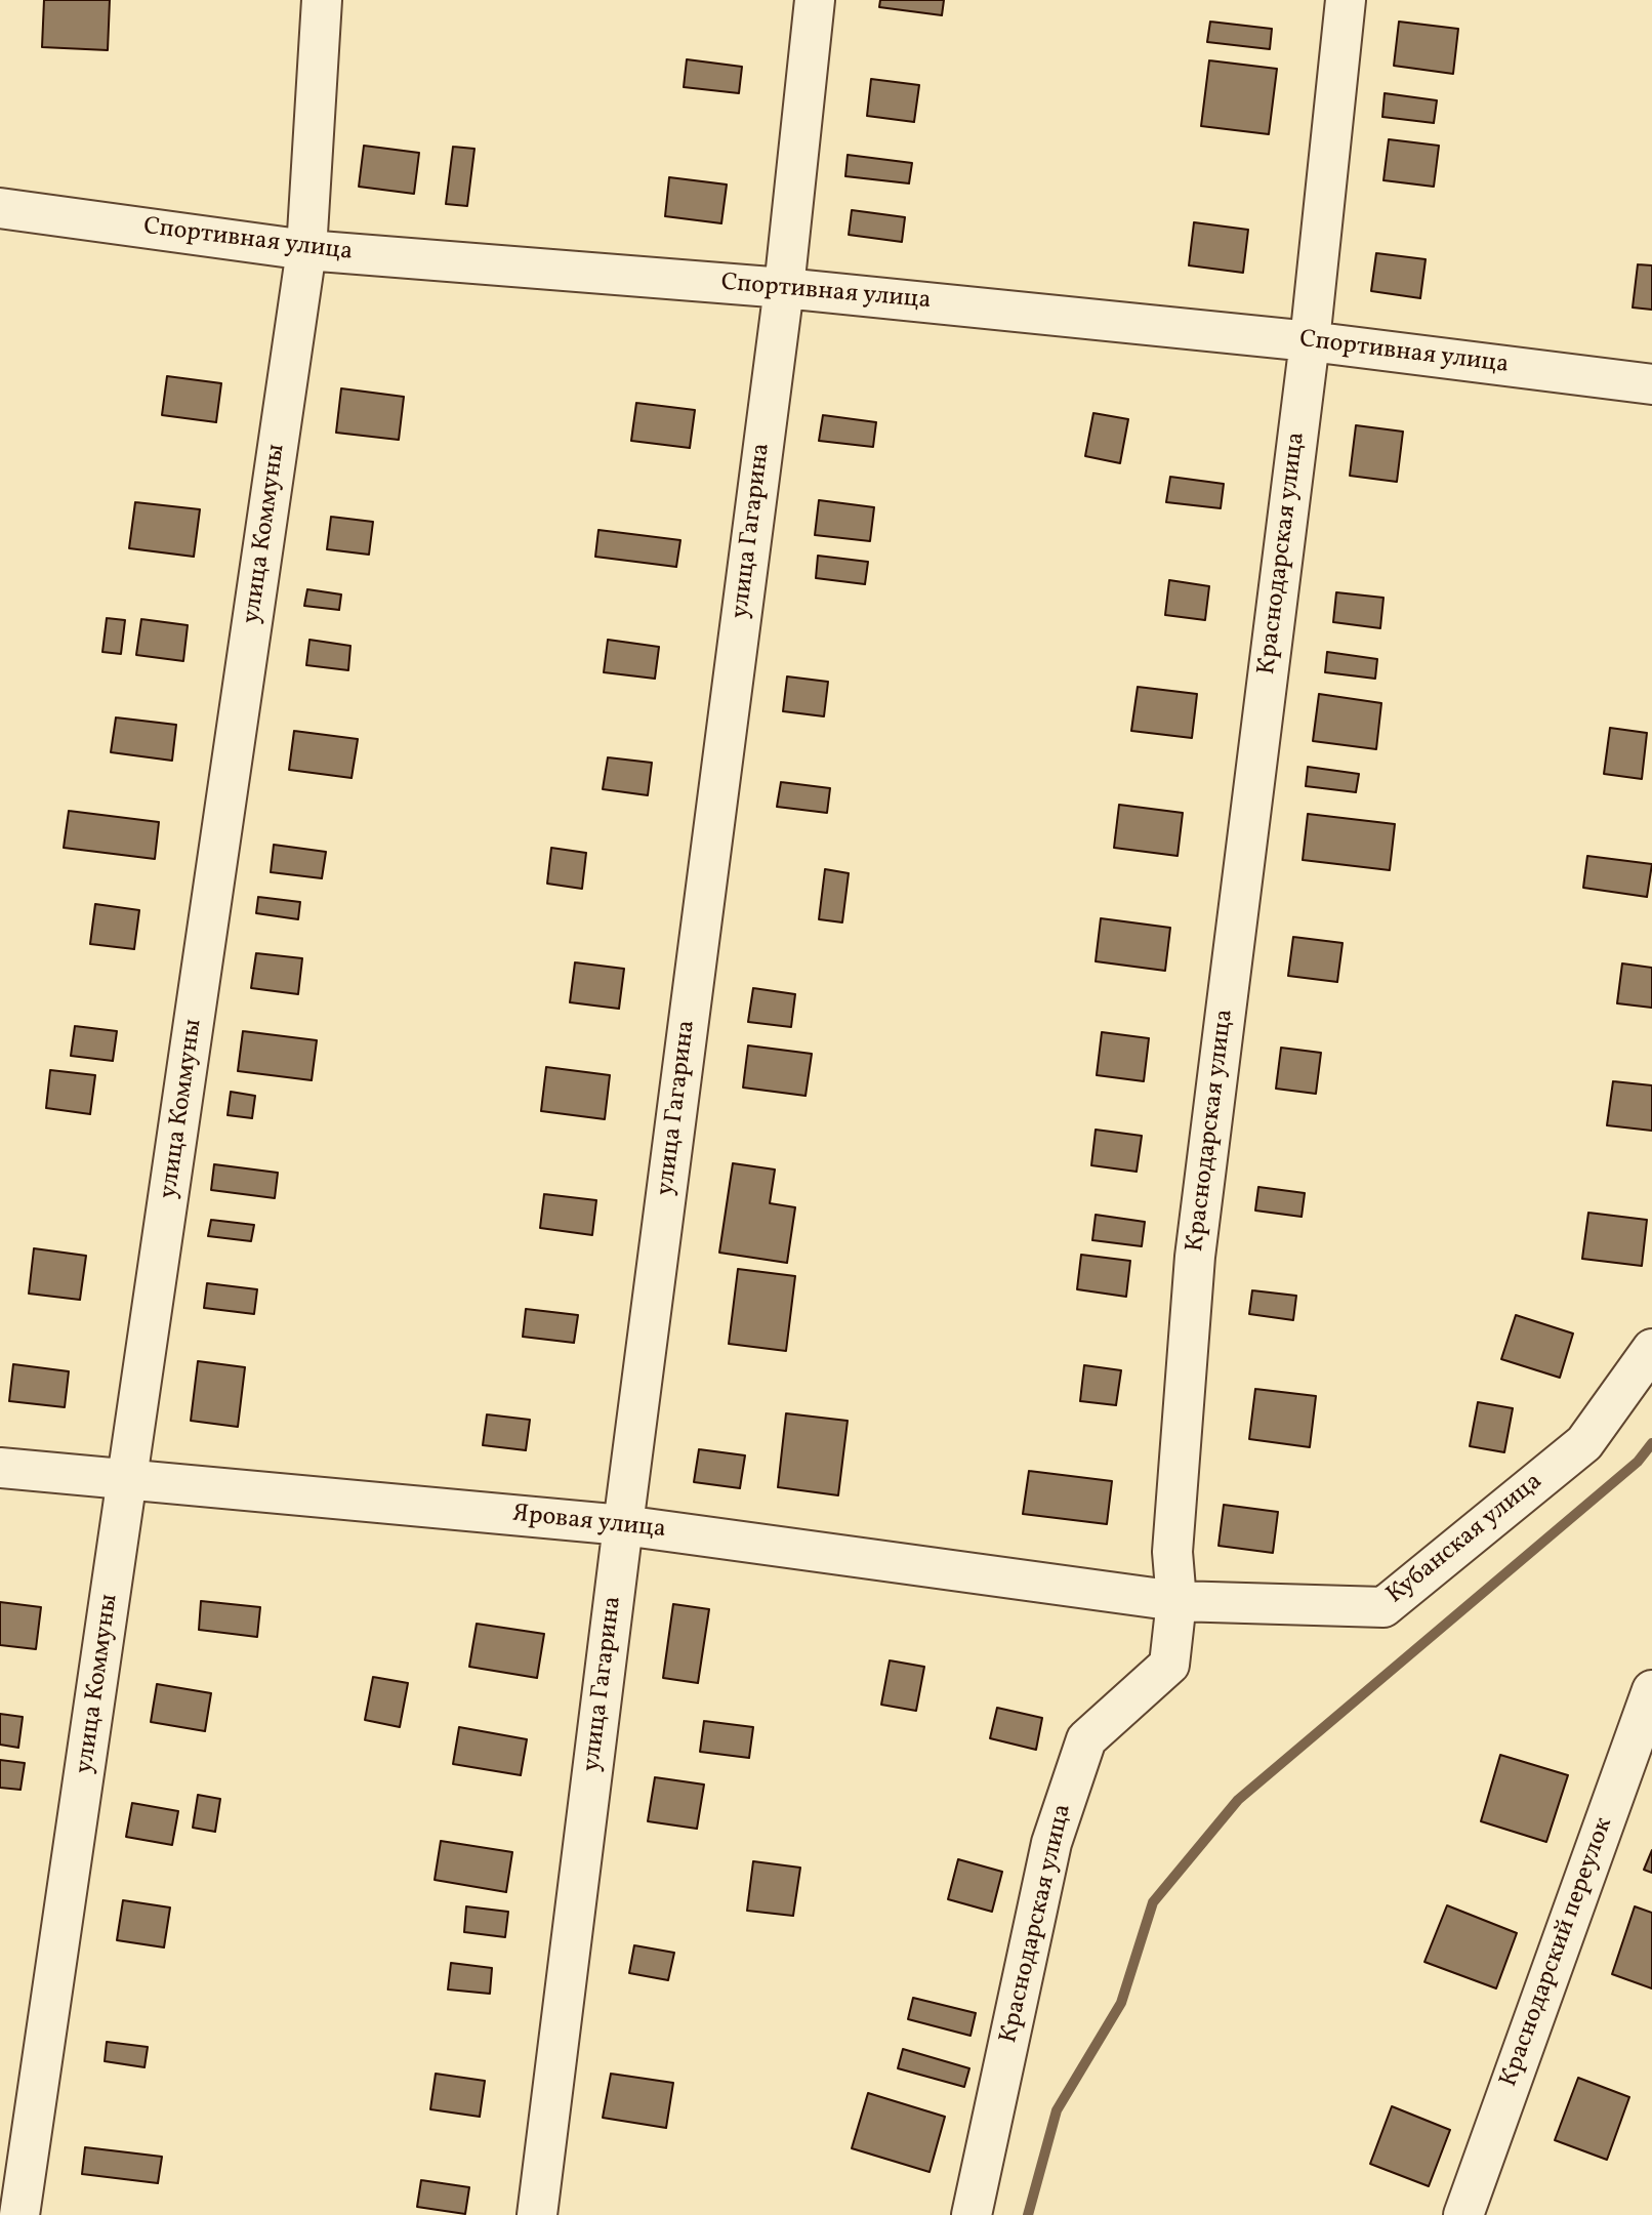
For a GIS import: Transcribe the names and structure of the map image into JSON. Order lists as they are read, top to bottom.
{
  "streets": {
    "street": [
      "Спортивная улица",
      "улица Гагарина",
      "улица Коммуны",
      "Краснодарская улица",
      "Яровая улица",
      "Кубанская улица",
      "Краснодарский переулок"
    ]
  },
  "crossings": [
    ["Спортивная улица", "улица Гагарина"],
    ["Спортивная улица", "улица Коммуны"],
    ["Спортивная улица", "Краснодарская улица"],
    ["улица Гагарина", "Яровая улица"],
    ["улица Коммуны", "Яровая улица"],
    ["Краснодарская улица", "Яровая улица"],
    ["Краснодарская улица", "Кубанская улица"],
    ["Яровая улица", "Кубанская улица"]
  ]
}
